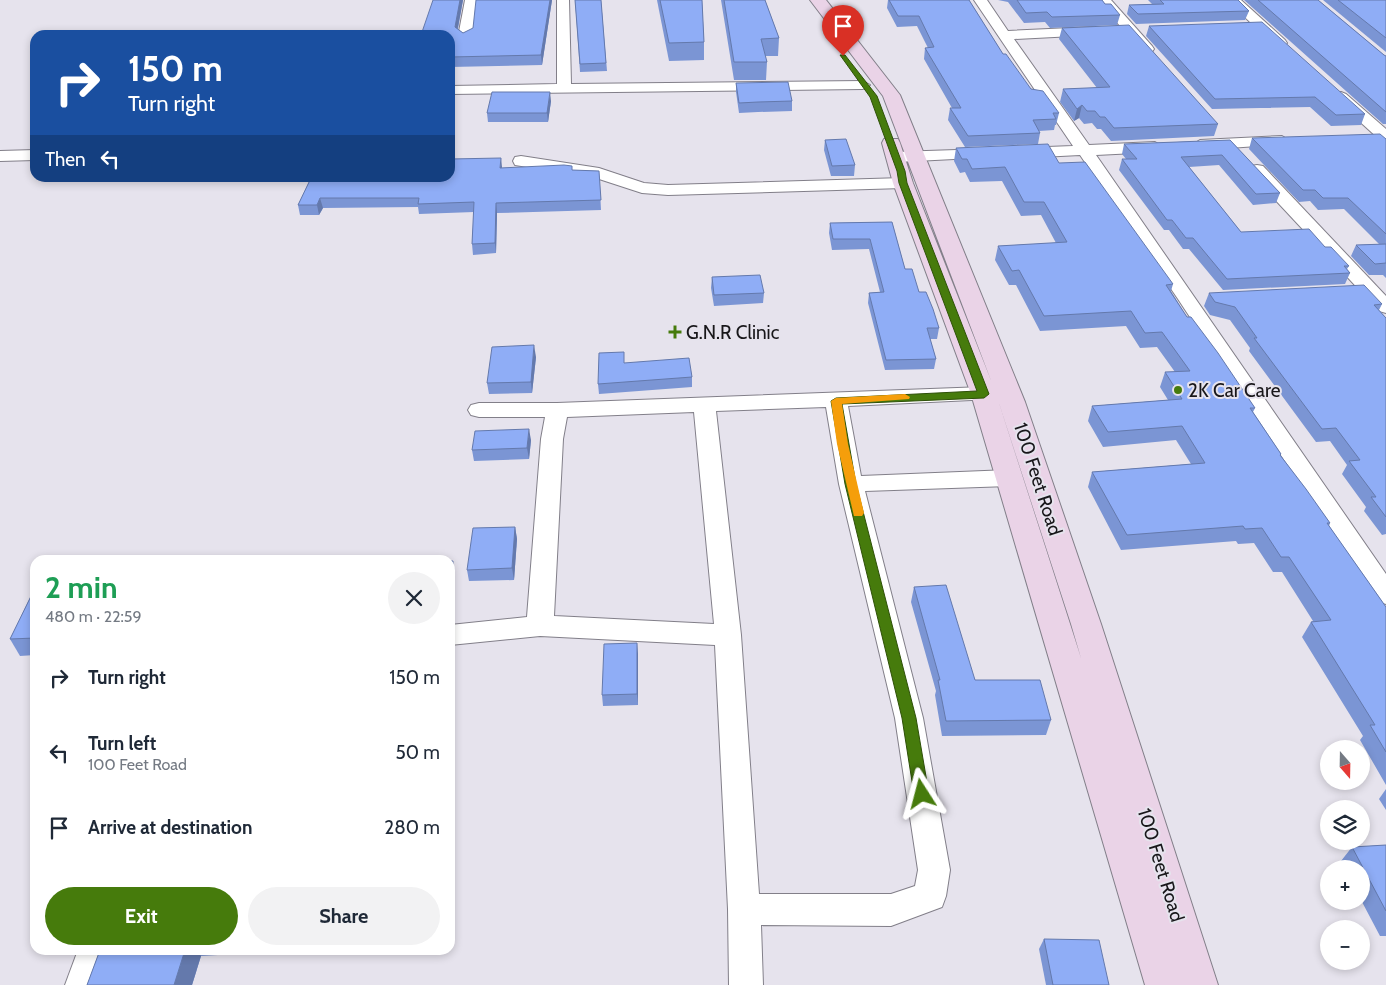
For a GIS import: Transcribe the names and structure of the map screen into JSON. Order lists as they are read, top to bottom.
{
  "streets": {
    "street": ["100 Feet Road"]
  },
  "places": {
    "health": ["G.N.R Clinic"],
    "other": ["2K Car Care"]
  },
  "north": "bottom",
  "page": {
    "turn": ["150 m", "Turn right"],
    "then": "Then",
    "heading": ["2 min", "480 m · 22:59"],
    "list": [
      {
        "name": "Turn right",
        "value": "150 m"
      },
      {
        "name": "Turn left",
        "note": "100 Feet Road",
        "value": "50 m"
      },
      {
        "name": "Arrive at destination",
        "value": "280 m"
      }
    ],
    "map_buttons": ["+", "−"],
    "buttons": ["Exit", "Share"]
  }
}
